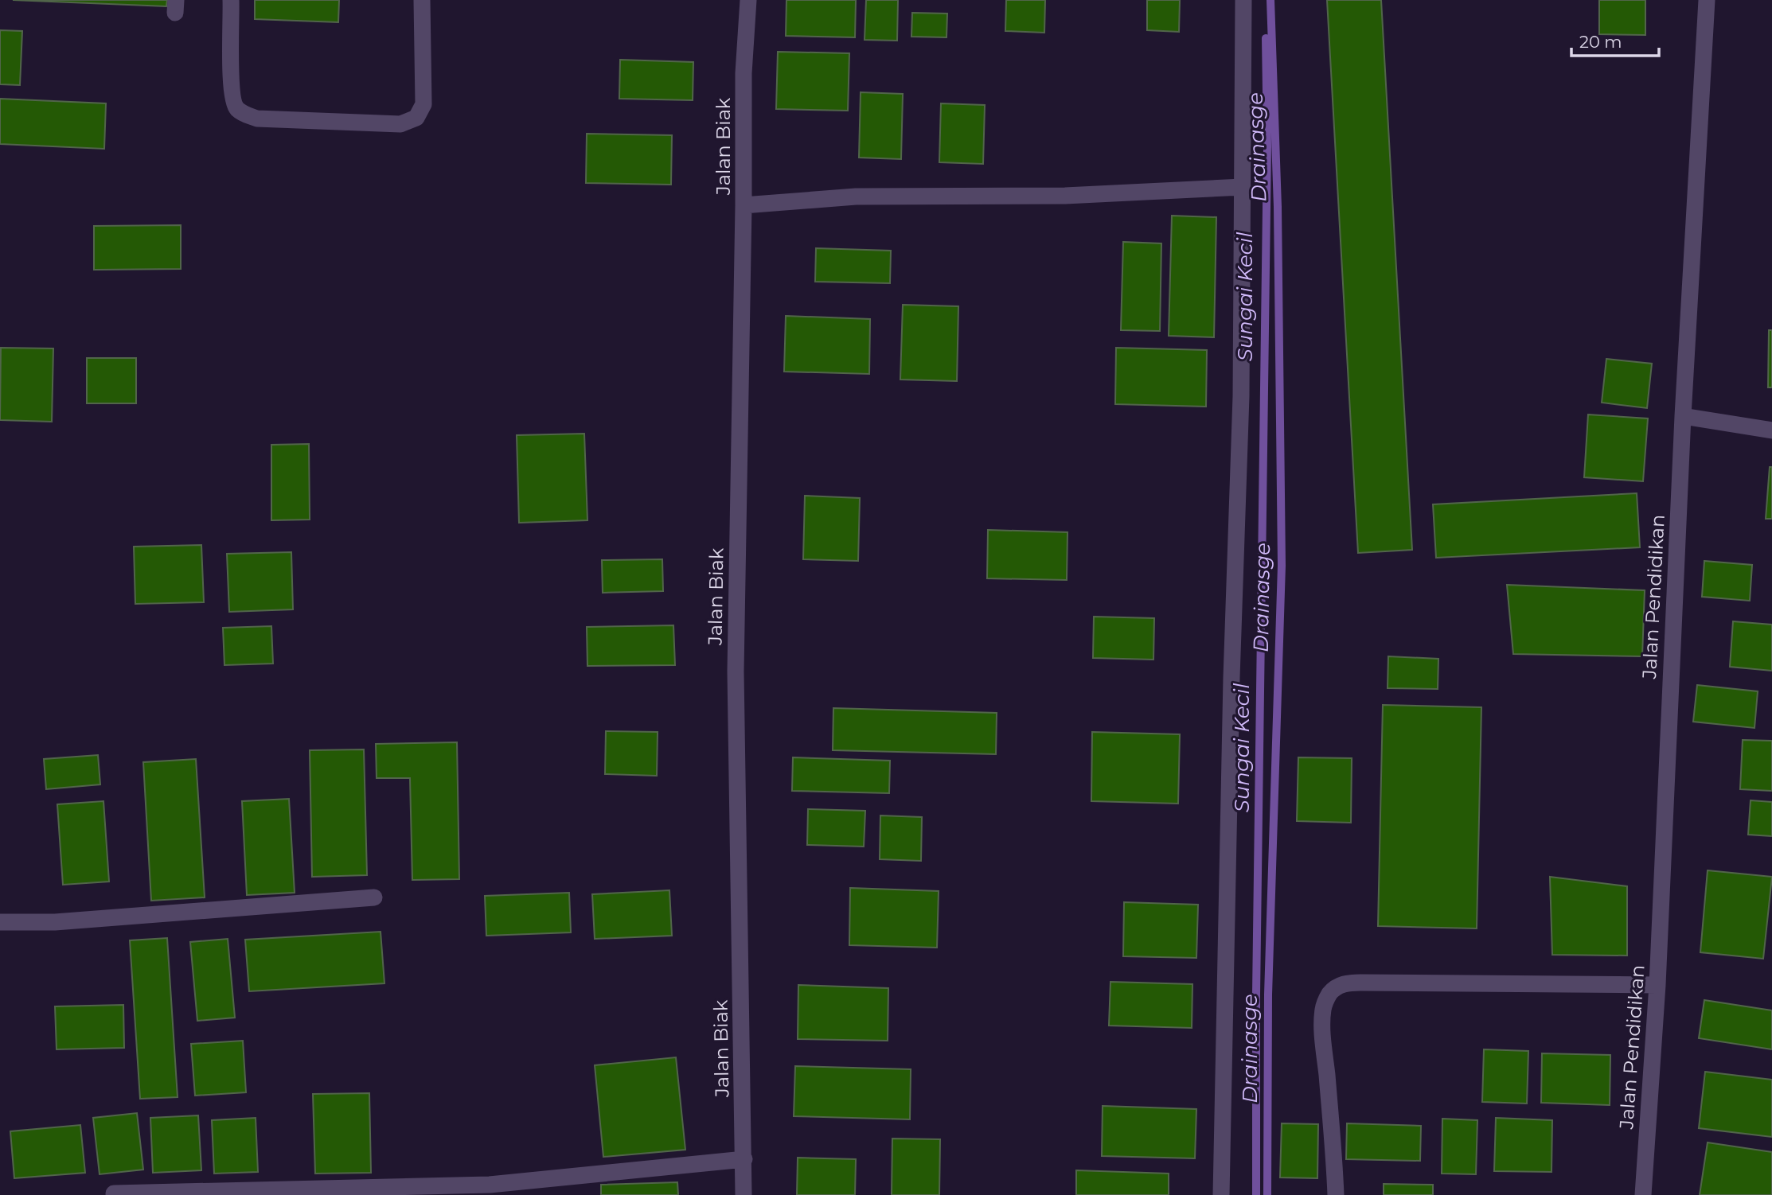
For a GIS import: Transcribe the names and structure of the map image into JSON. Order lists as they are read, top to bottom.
{
  "streets": {
    "street": ["Jalan Biak", "Jalan Pendidikan"]
  },
  "water": ["Drainasge", "Sungai Kecil"],
  "scale_bar": "20 m"
}
